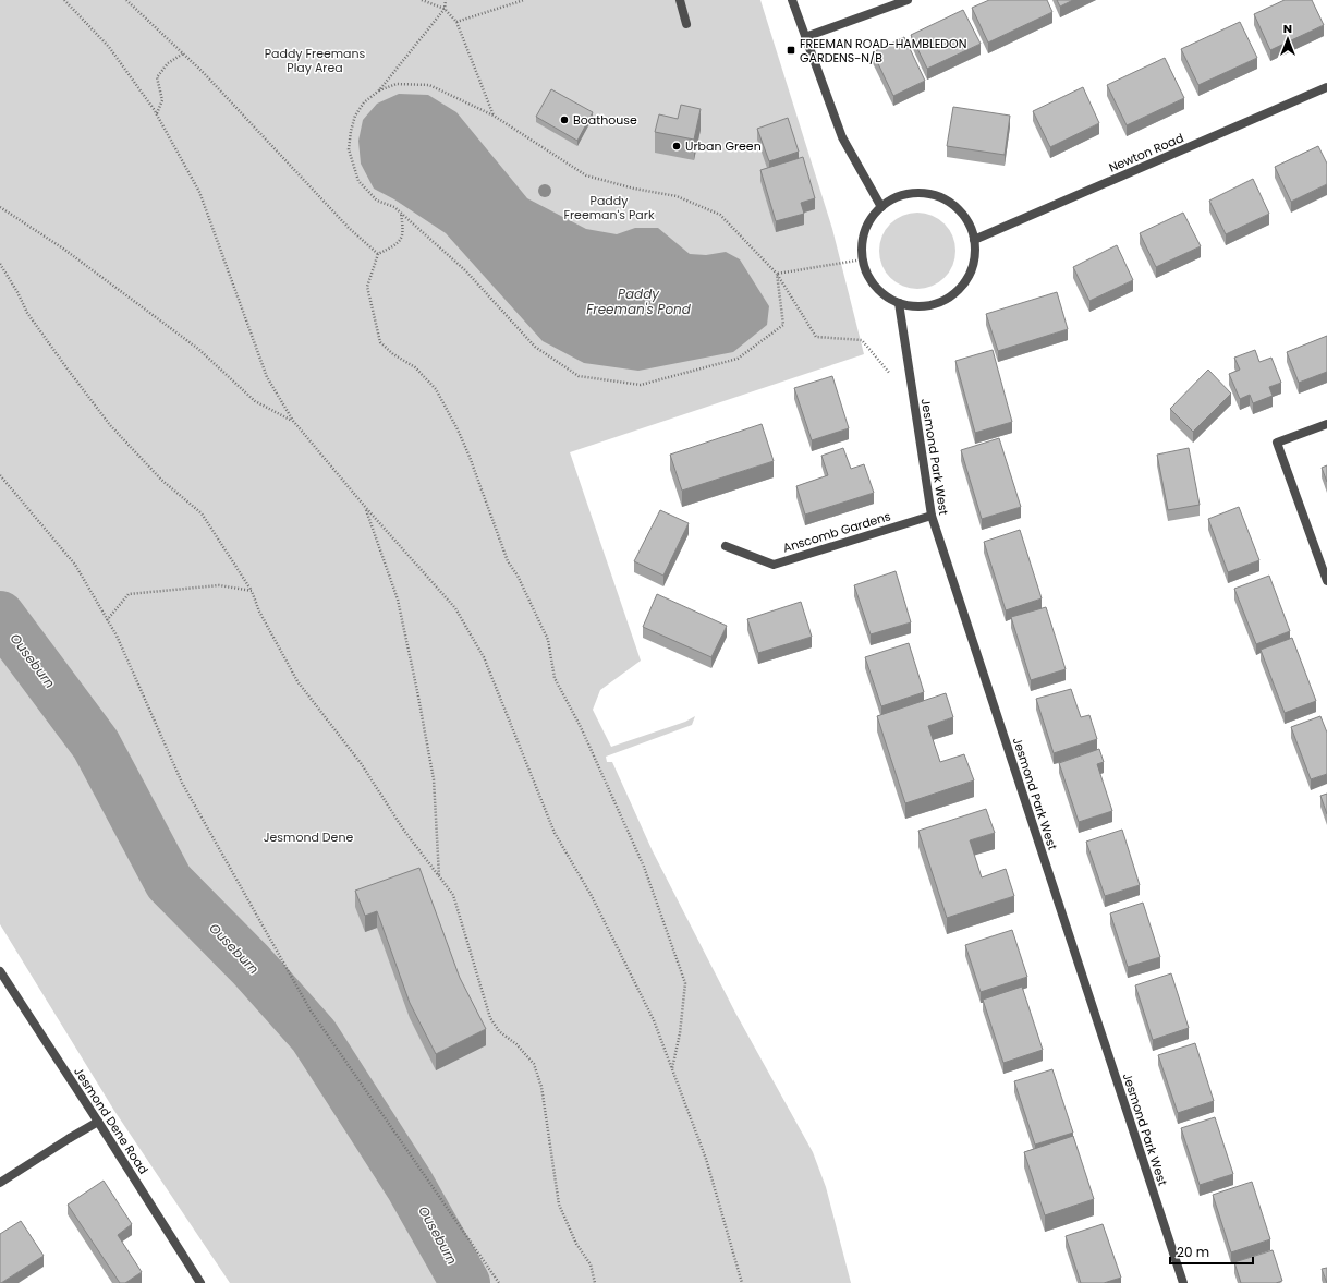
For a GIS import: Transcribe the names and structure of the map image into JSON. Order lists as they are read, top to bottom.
{
  "streets": {
    "street": [
      "Newton Road",
      "Jesmond Park West",
      "Anscomb Gardens",
      "Jesmond Dene Road"
    ]
  },
  "crossings": [
    ["Newton Road", "Jesmond Park West"],
    ["Jesmond Park West", "Anscomb Gardens"]
  ],
  "water": ["Paddy Freeman's Pond", "Ouseburn"],
  "parks": ["Paddy Freemans Play Area", "Paddy Freeman's Park", "Jesmond Dene"],
  "places": {
    "transit": ["FREEMAN ROAD-HAMBLEDON GARDENS-N/B"],
    "other": ["Boathouse", "Urban Green"]
  },
  "scale_bar": "20 m",
  "north": "top"
}
